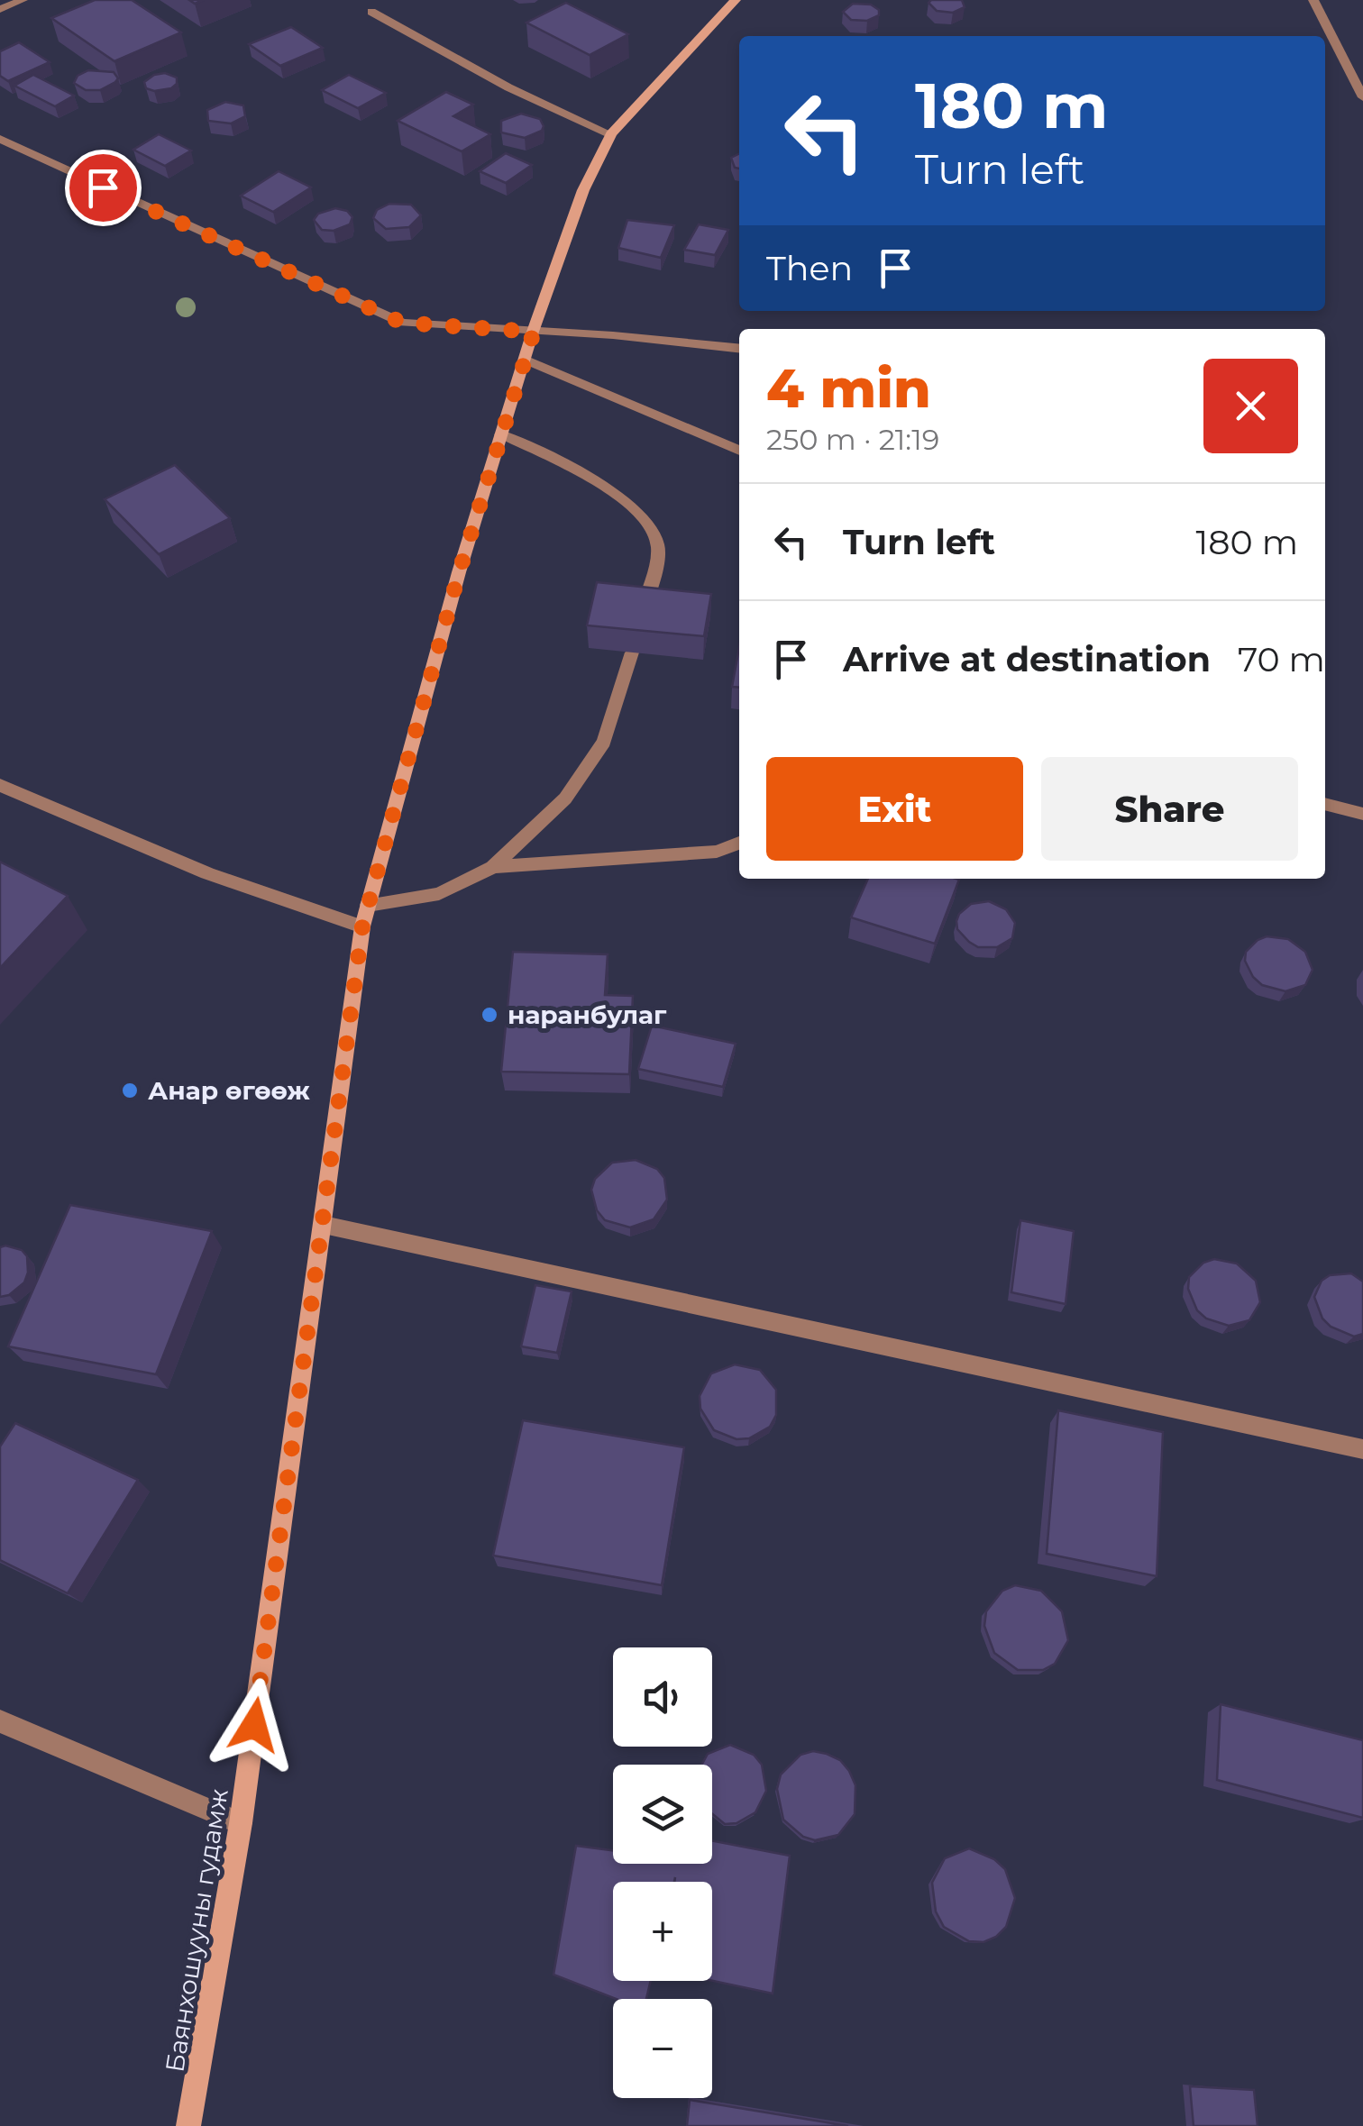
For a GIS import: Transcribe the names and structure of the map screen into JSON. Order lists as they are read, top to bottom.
{
  "streets": {
    "main road": ["Баянхошууны гудамж"]
  },
  "places": ["наранбулаг", "Анар өгөөж"],
  "page": {
    "turn": ["180 m", "Turn left"],
    "then": "Then",
    "heading": ["4 min", "250 m · 21:19"],
    "list": [
      {
        "name": "Turn left",
        "value": "180 m"
      },
      {
        "name": "Arrive at destination",
        "value": "70 m"
      }
    ],
    "buttons": ["Exit", "Share"],
    "map_buttons": ["+", "−"]
  }
}
